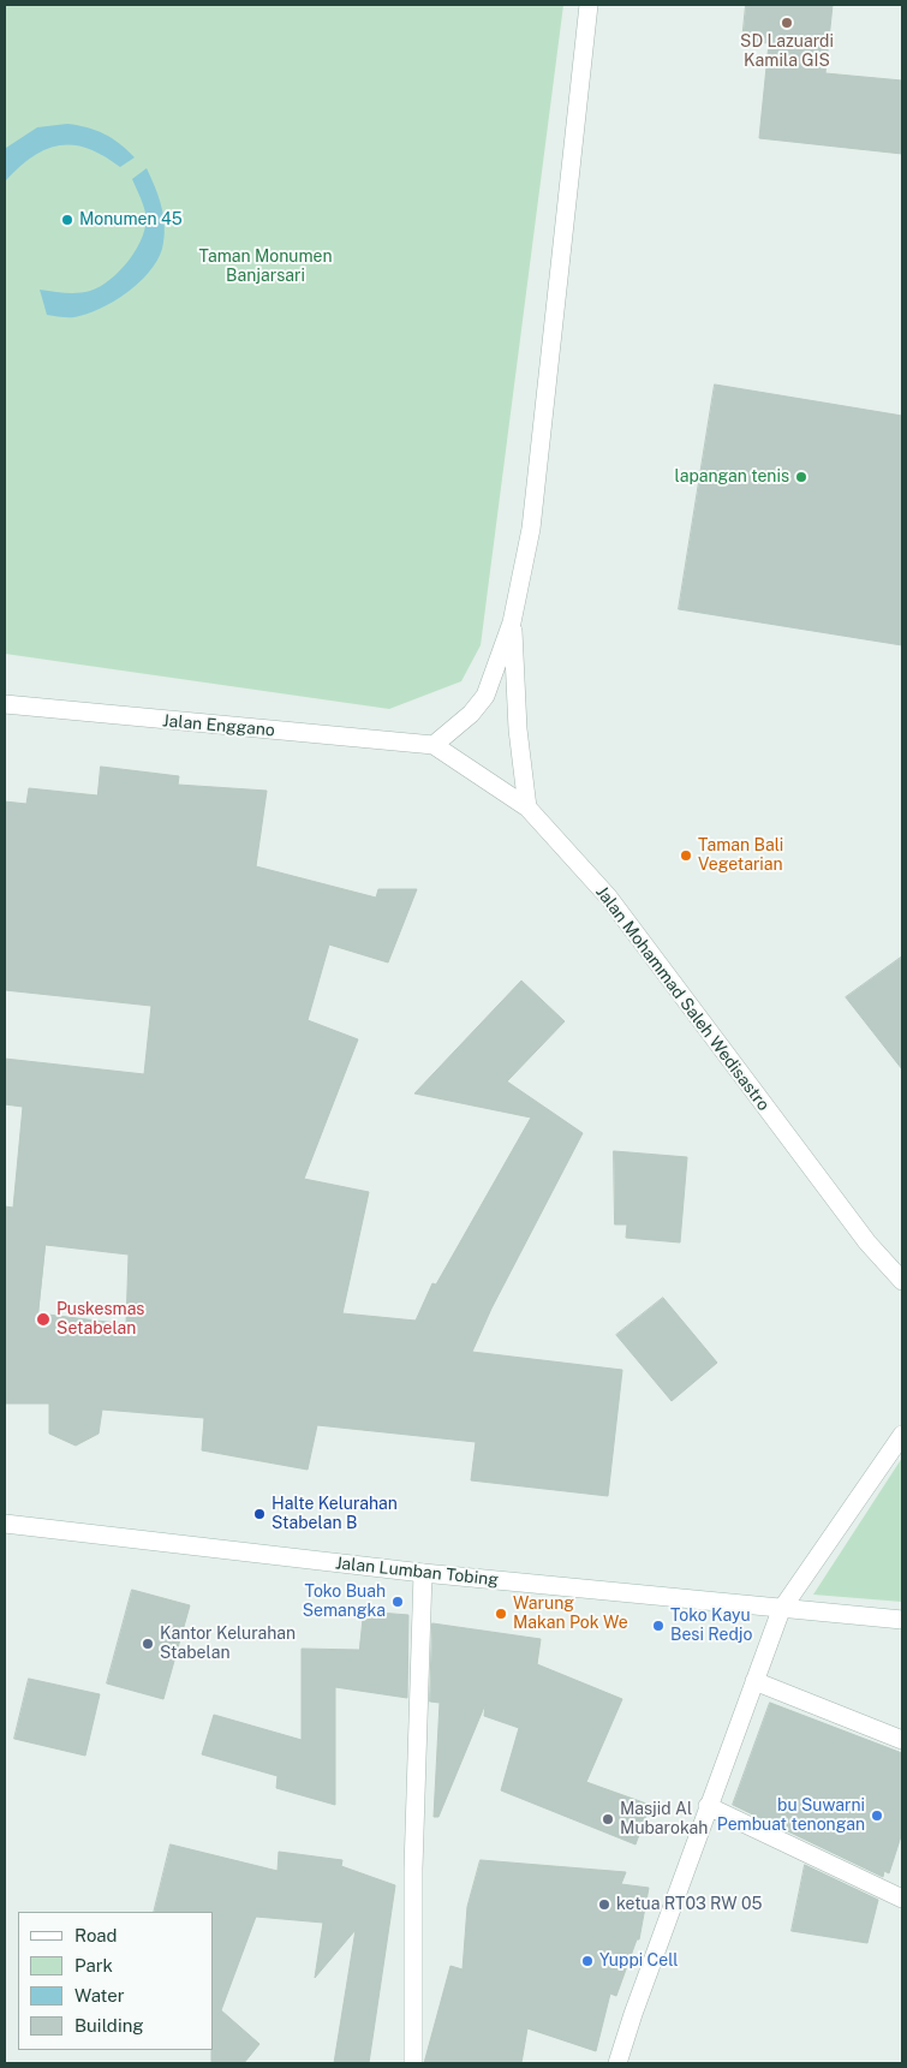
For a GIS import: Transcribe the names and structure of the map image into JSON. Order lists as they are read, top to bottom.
{
  "streets": {
    "street": ["Jalan Enggano", "Jalan Mohammad Saleh Wedisastro", "Jalan Lumban Tobing"]
  },
  "crossings": [
    ["Jalan Enggano", "Jalan Mohammad Saleh Wedisastro"]
  ],
  "parks": ["Taman Monumen Banjarsari"],
  "places": [
    "SD Lazuardi Kamila GIS",
    "Monumen 45",
    "lapangan tenis",
    "Taman Bali Vegetarian",
    "Puskesmas Setabelan",
    "Halte Kelurahan Stabelan B",
    "Toko Buah Semangka",
    "Warung Makan Pok We",
    "Toko Kayu Besi Redjo",
    "Kantor Kelurahan Stabelan",
    "bu Suwarni Pembuat tenongan",
    "Masjid Al Mubarokah",
    "ketua RT03 RW 05",
    "Yuppi Cell"
  ],
  "legend": [
    "Road",
    "Park",
    "Water",
    "Building"
  ]
}
